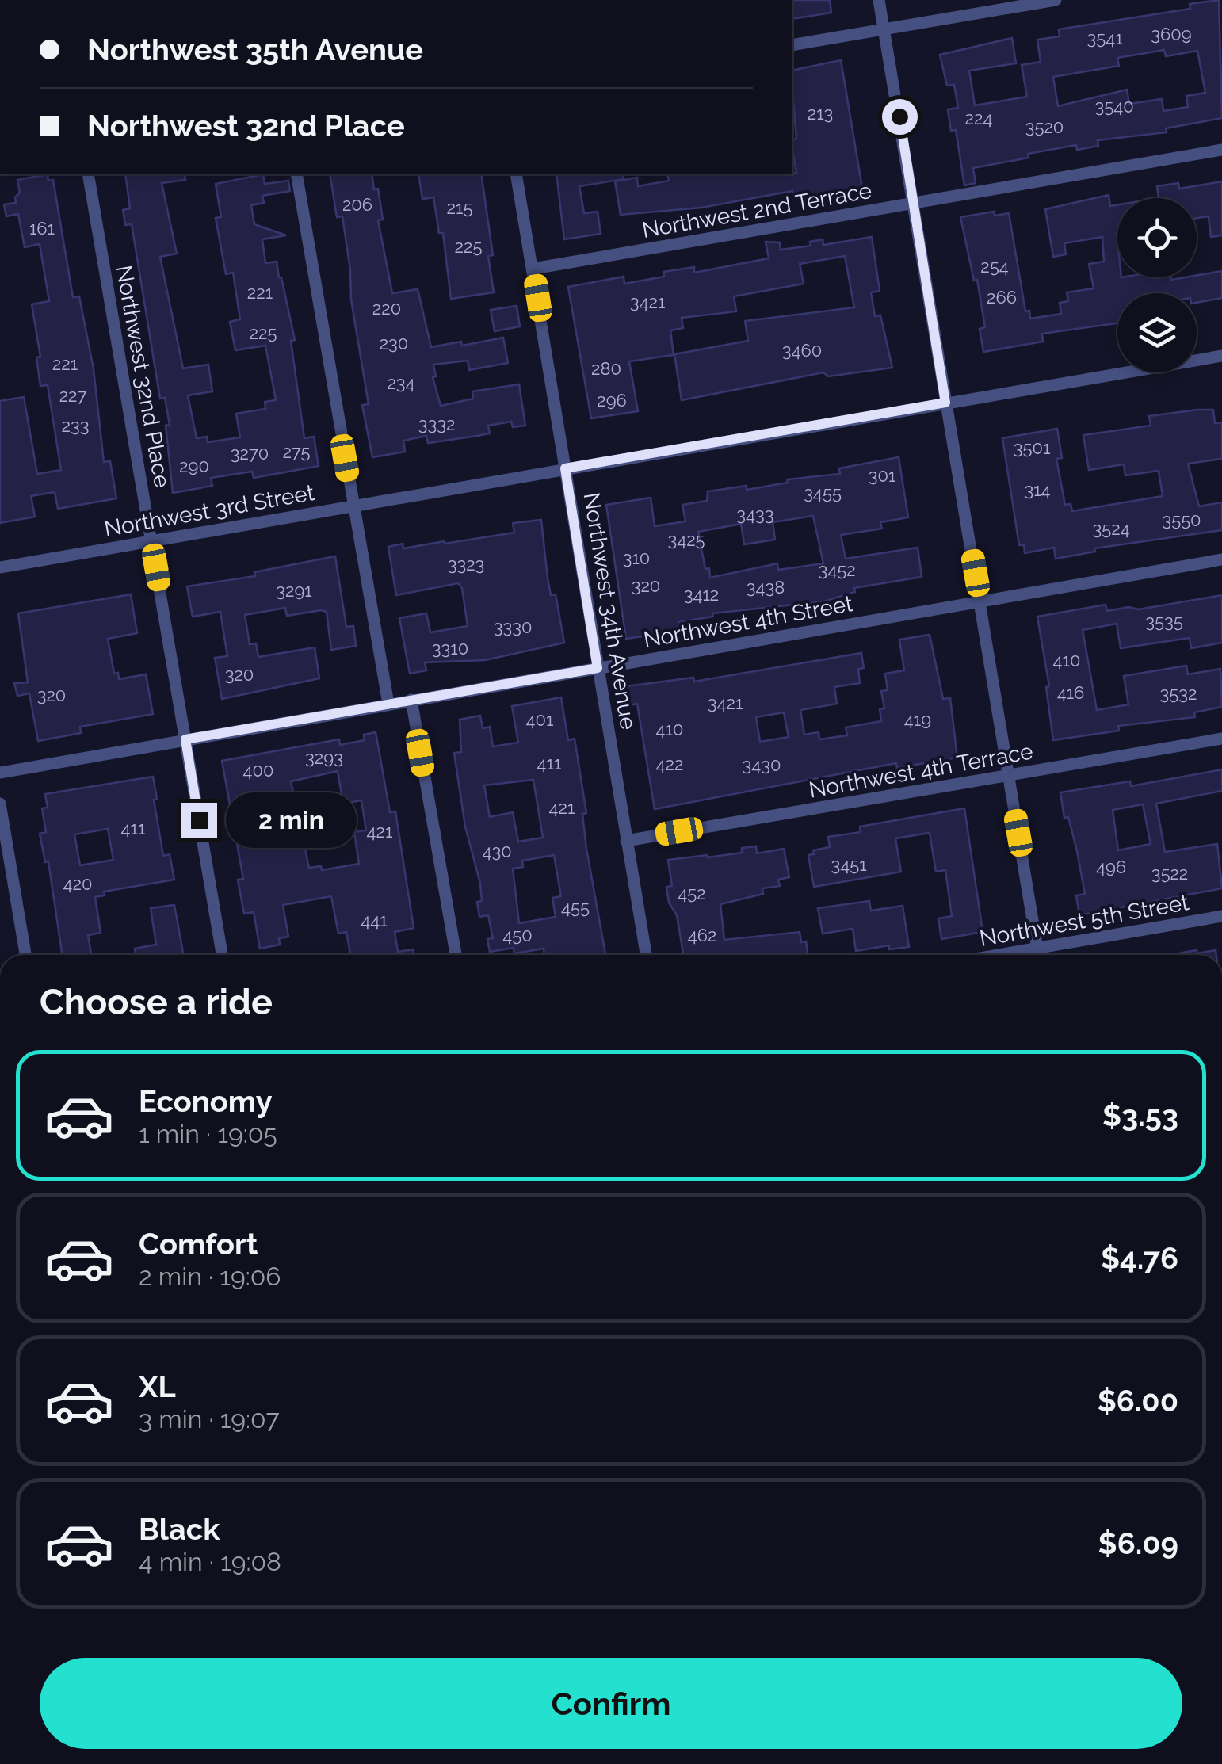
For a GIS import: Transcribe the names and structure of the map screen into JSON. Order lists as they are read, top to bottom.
{
  "streets": {
    "street": [
      "Northwest 2nd Terrace",
      "Northwest 32nd Place",
      "Northwest 3rd Street",
      "Northwest 34th Avenue",
      "Northwest 4th Street",
      "Northwest 4th Terrace",
      "Northwest 5th Street"
    ]
  },
  "crossings": [
    ["Northwest 2nd Terrace", "Northwest 34th Avenue"],
    ["Northwest 32nd Place", "Northwest 3rd Street"],
    ["Northwest 32nd Place", "Northwest 4th Street"],
    ["Northwest 3rd Street", "Northwest 34th Avenue"],
    ["Northwest 34th Avenue", "Northwest 4th Street"],
    ["Northwest 34th Avenue", "Northwest 4th Terrace"]
  ],
  "house_numbers": [
    "3609",
    "3541",
    "3540",
    "213",
    "224",
    "3520",
    "206",
    "215",
    "161",
    "225",
    "254",
    "221",
    "266",
    "3421",
    "220",
    "225",
    "230",
    "3460",
    "221",
    "280",
    "234",
    "227",
    "296",
    "3332",
    "233",
    "3501",
    "275",
    "3270",
    "290",
    "301",
    "314",
    "3455",
    "3433",
    "3550",
    "3524",
    "3425",
    "310",
    "3323",
    "3452",
    "320",
    "3438",
    "3291",
    "3412",
    "3535",
    "3330",
    "3310",
    "410",
    "320",
    "416",
    "3532",
    "320",
    "3421",
    "401",
    "419",
    "410",
    "3293",
    "411",
    "422",
    "3430",
    "400",
    "421",
    "411",
    "421",
    "430",
    "3451",
    "496",
    "3522",
    "420",
    "452",
    "455",
    "441",
    "450",
    "462"
  ],
  "page": {
    "banner": ["Northwest 35th Avenue", "Northwest 32nd Place"],
    "bubble": "2 min",
    "heading": "Choose a ride",
    "list": [
      {
        "name": "Economy",
        "note": "1 min · 19:05",
        "value": "$3.53"
      },
      {
        "name": "Comfort",
        "note": "2 min · 19:06",
        "value": "$4.76"
      },
      {
        "name": "XL",
        "note": "3 min · 19:07",
        "value": "$6.00"
      },
      {
        "name": "Black",
        "note": "4 min · 19:08",
        "value": "$6.09"
      }
    ],
    "buttons": "Confirm"
  }
}
